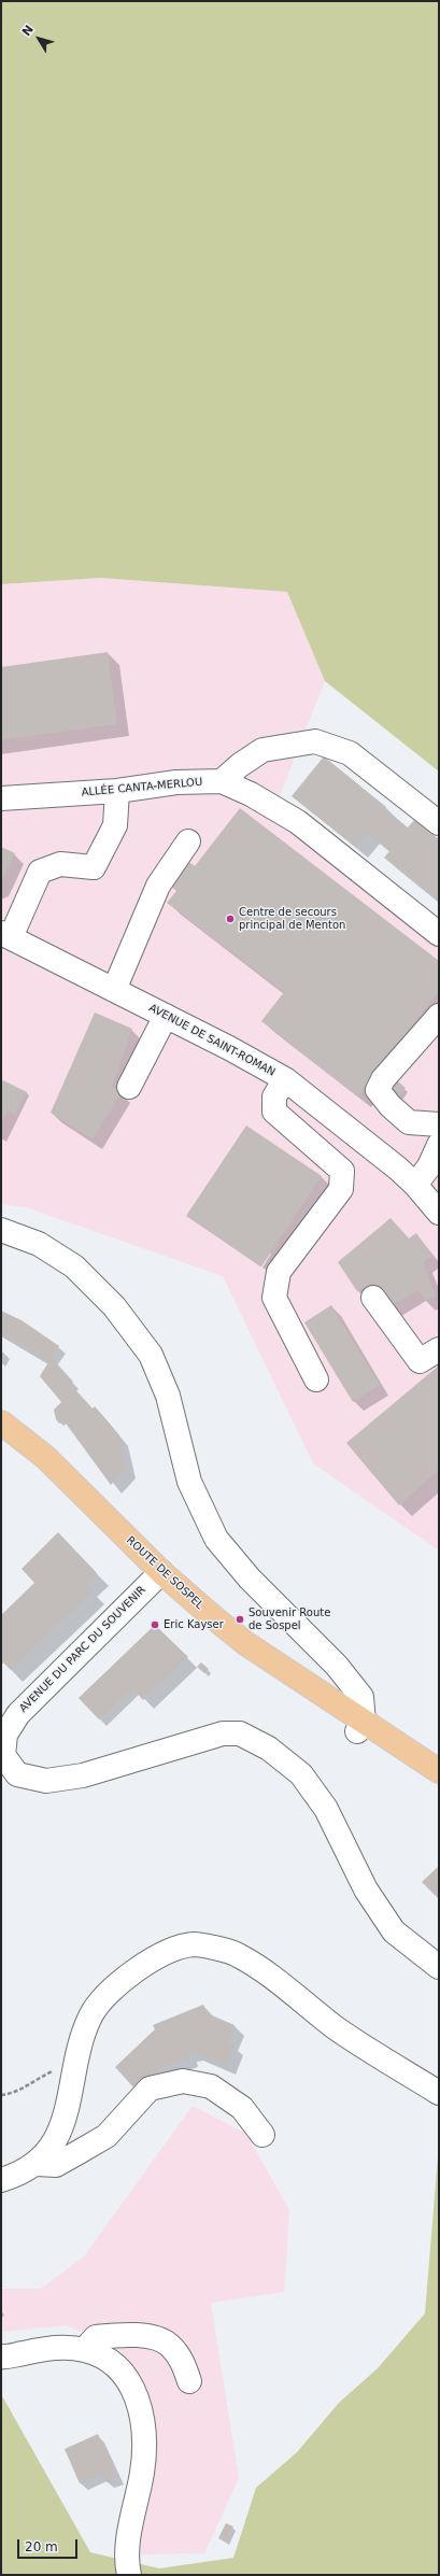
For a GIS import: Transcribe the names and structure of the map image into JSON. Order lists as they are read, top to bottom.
{
  "streets": {
    "main road": ["ROUTE DE SOSPEL"],
    "street": ["ALLÉE CANTA-MERLOU", "AVENUE DE SAINT-ROMAN", "AVENUE DU PARC DU SOUVENIR"]
  },
  "crossings": [
    ["ROUTE DE SOSPEL", "AVENUE DU PARC DU SOUVENIR"]
  ],
  "places": ["Centre de secours principal de Menton", "Souvenir Route de Sospel", "Eric Kayser"],
  "scale_bar": "20 m",
  "north": "top left"
}
